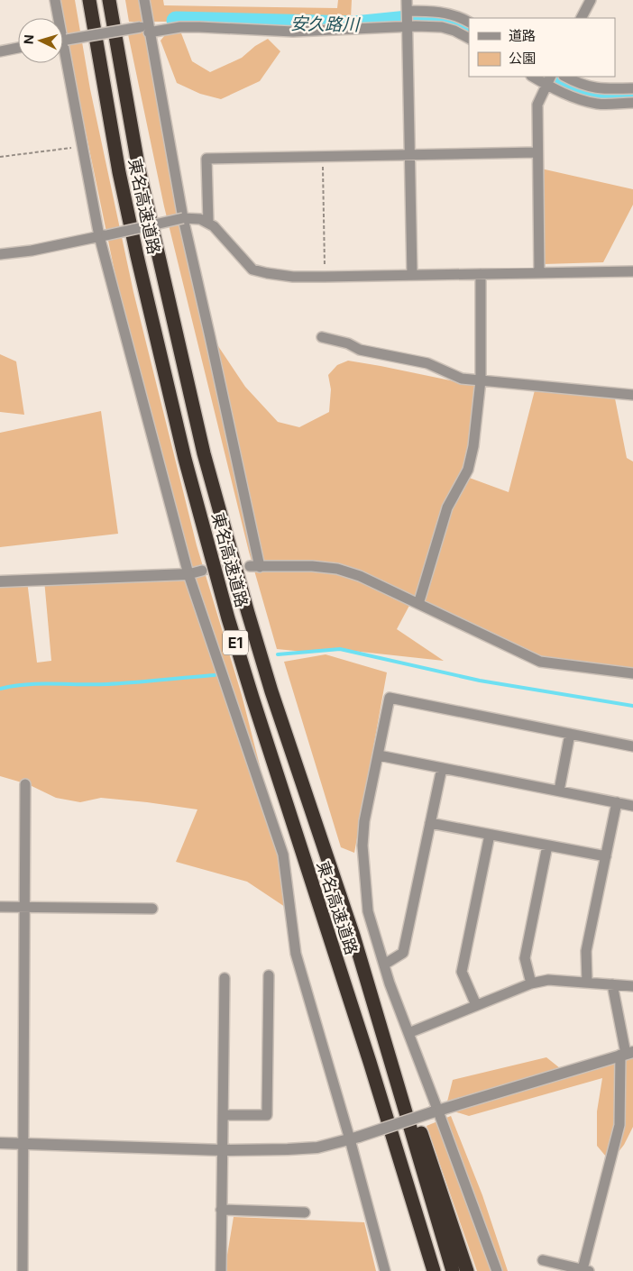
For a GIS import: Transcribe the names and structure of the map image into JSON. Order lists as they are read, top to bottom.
{
  "streets": {
    "highway": ["東名高速道路", "E1"]
  },
  "water": ["安久路川"],
  "legend": ["道路", "公園"],
  "north": "left"
}
